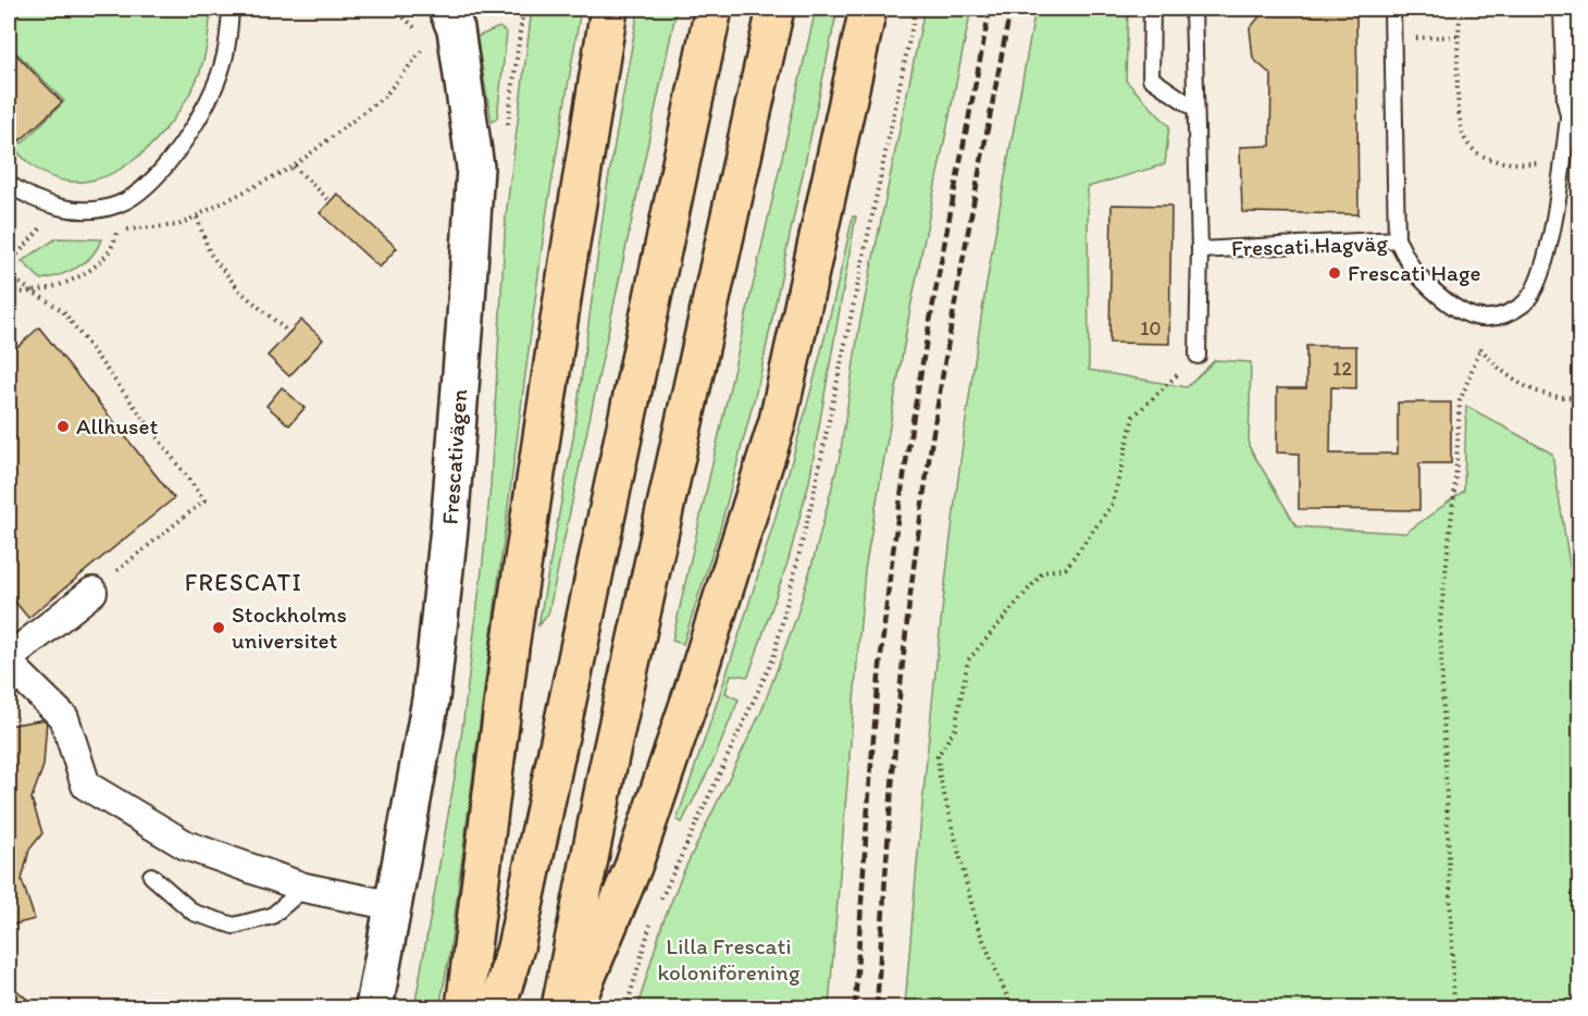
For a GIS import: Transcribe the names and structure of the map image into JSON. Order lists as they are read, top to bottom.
{
  "streets": {
    "street": ["Frescativägen"],
    "lane": ["Frescati Hagväg"]
  },
  "districts": ["FRESCATI"],
  "parks": ["Lilla Frescati koloniförening"],
  "places": ["Frescati Hage", "Allhuset", "Stockholms universitet"],
  "house_numbers": ["10", "12"]
}
